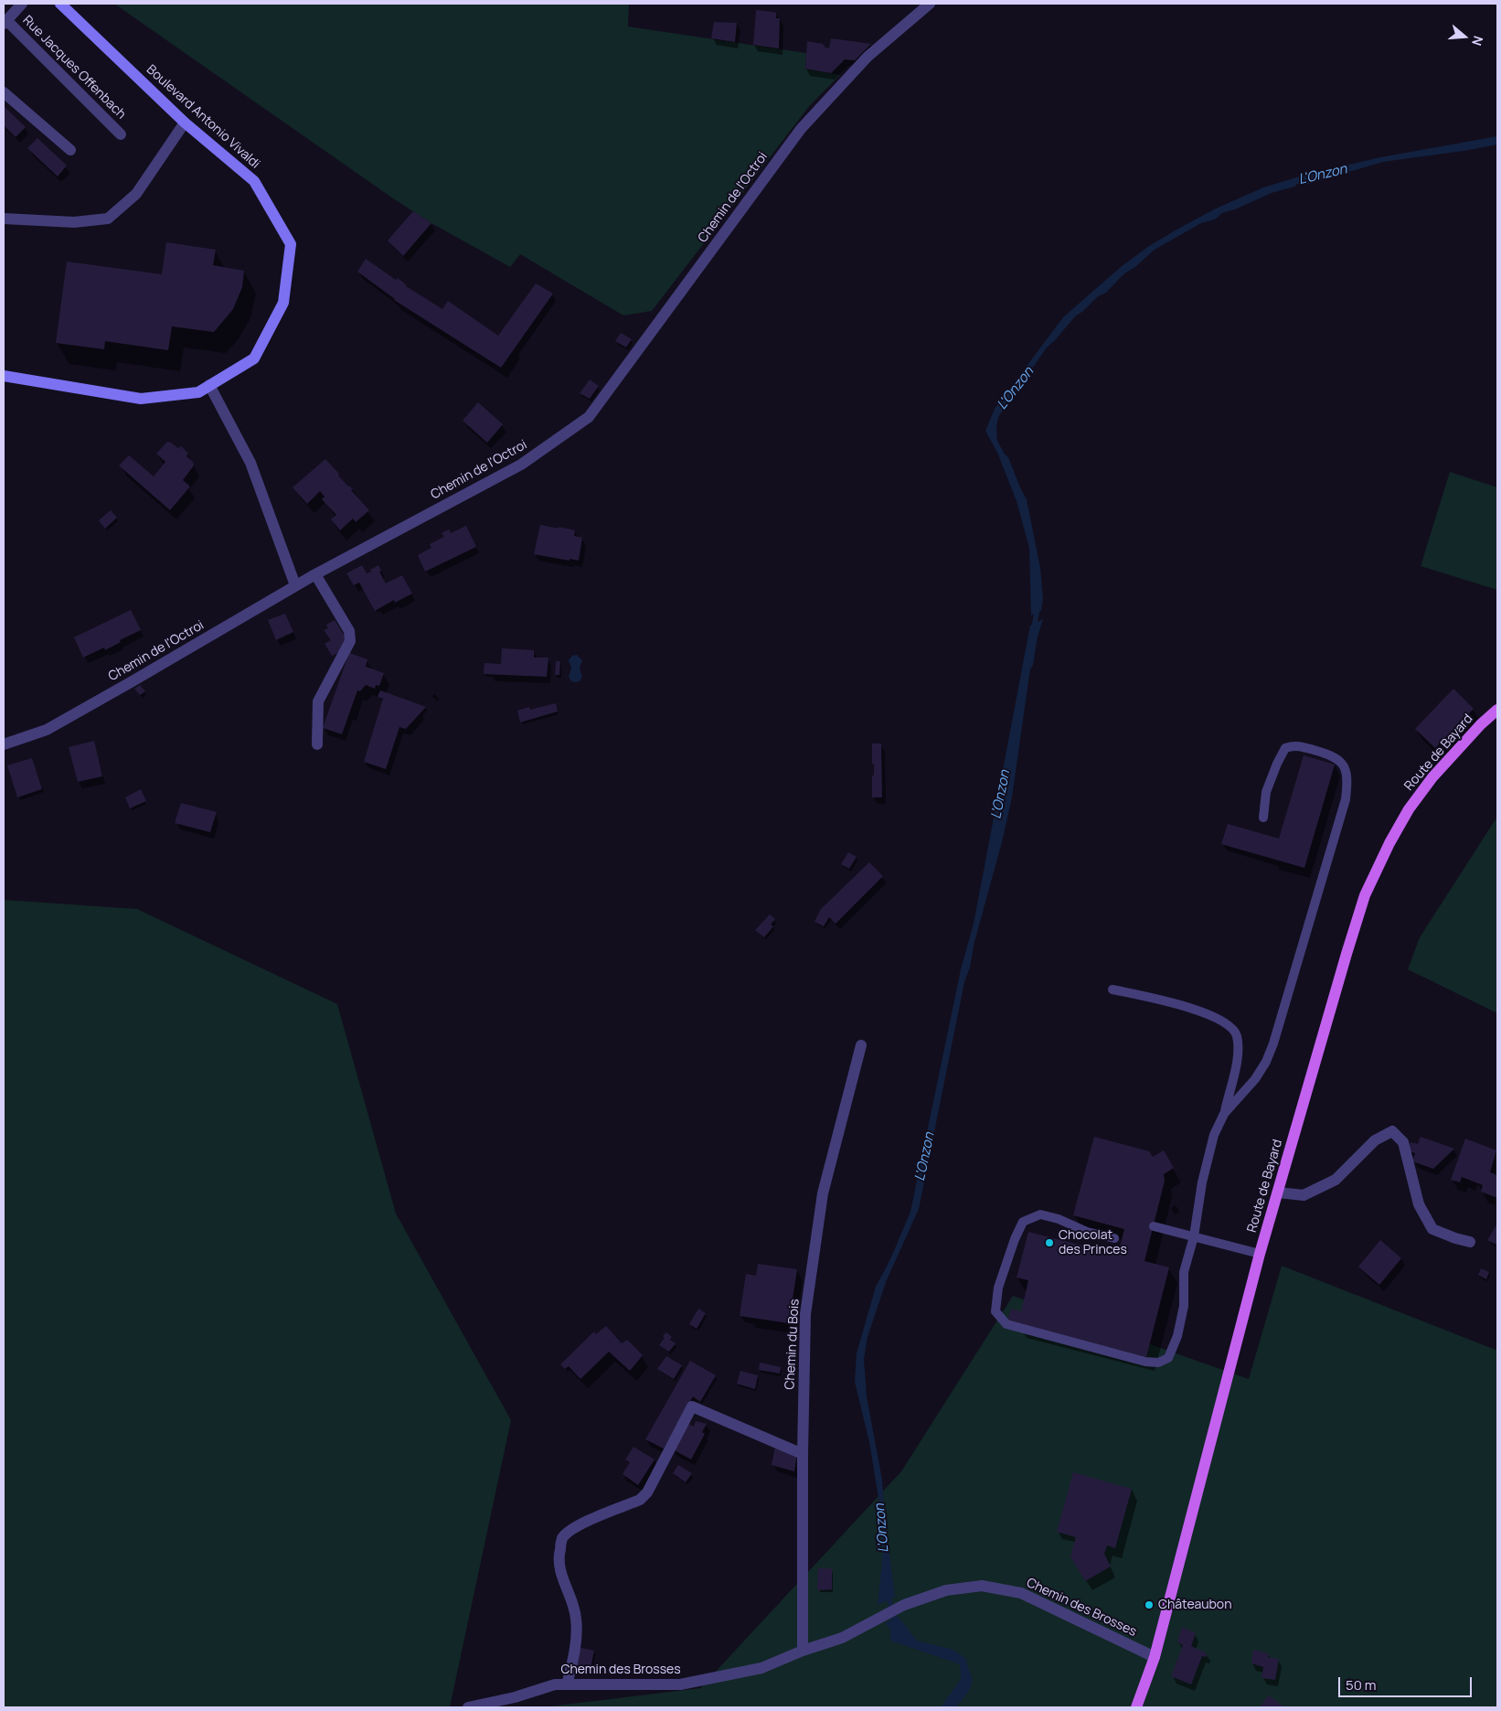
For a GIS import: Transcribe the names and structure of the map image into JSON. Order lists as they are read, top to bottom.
{
  "streets": {
    "main road": ["Route de Bayard"],
    "street": [
      "Rue Jacques Offenbach",
      "Boulevard Antonio Vivaldi",
      "Chemin de l'Octroi",
      "Chemin du Bois",
      "Chemin des Brosses"
    ]
  },
  "crossings": [
    ["Route de Bayard", "Chemin des Brosses"],
    ["Chemin du Bois", "Chemin des Brosses"]
  ],
  "water": ["L'Onzon"],
  "places": ["Chocolat des Princes", "Châteaubon"],
  "scale_bar": "50 m",
  "north": "right"
}
